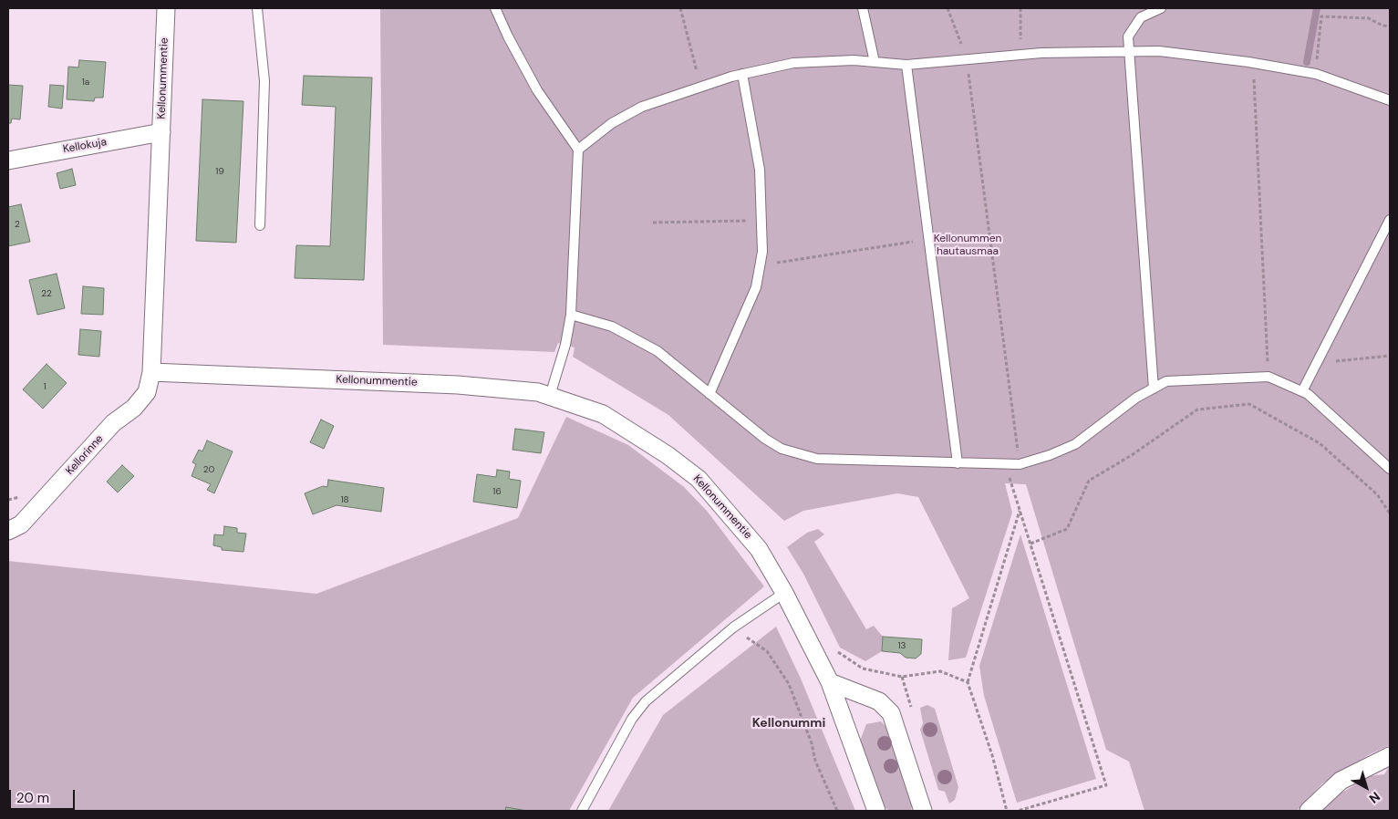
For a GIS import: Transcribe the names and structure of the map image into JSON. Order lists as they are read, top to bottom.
{
  "streets": {
    "street": ["Kellonummentie", "Kellokuja", "Kellorinne"]
  },
  "crossings": [
    ["Kellonummentie", "Kellokuja"],
    ["Kellonummentie", "Kellorinne"]
  ],
  "districts": ["Kellonummi"],
  "parks": ["Kellonummen hautausmaa"],
  "house_numbers": [
    "1a",
    "19",
    "2",
    "22",
    "1",
    "20",
    "16",
    "18",
    "13"
  ],
  "scale_bar": "20 m",
  "north": "bottom right"
}
